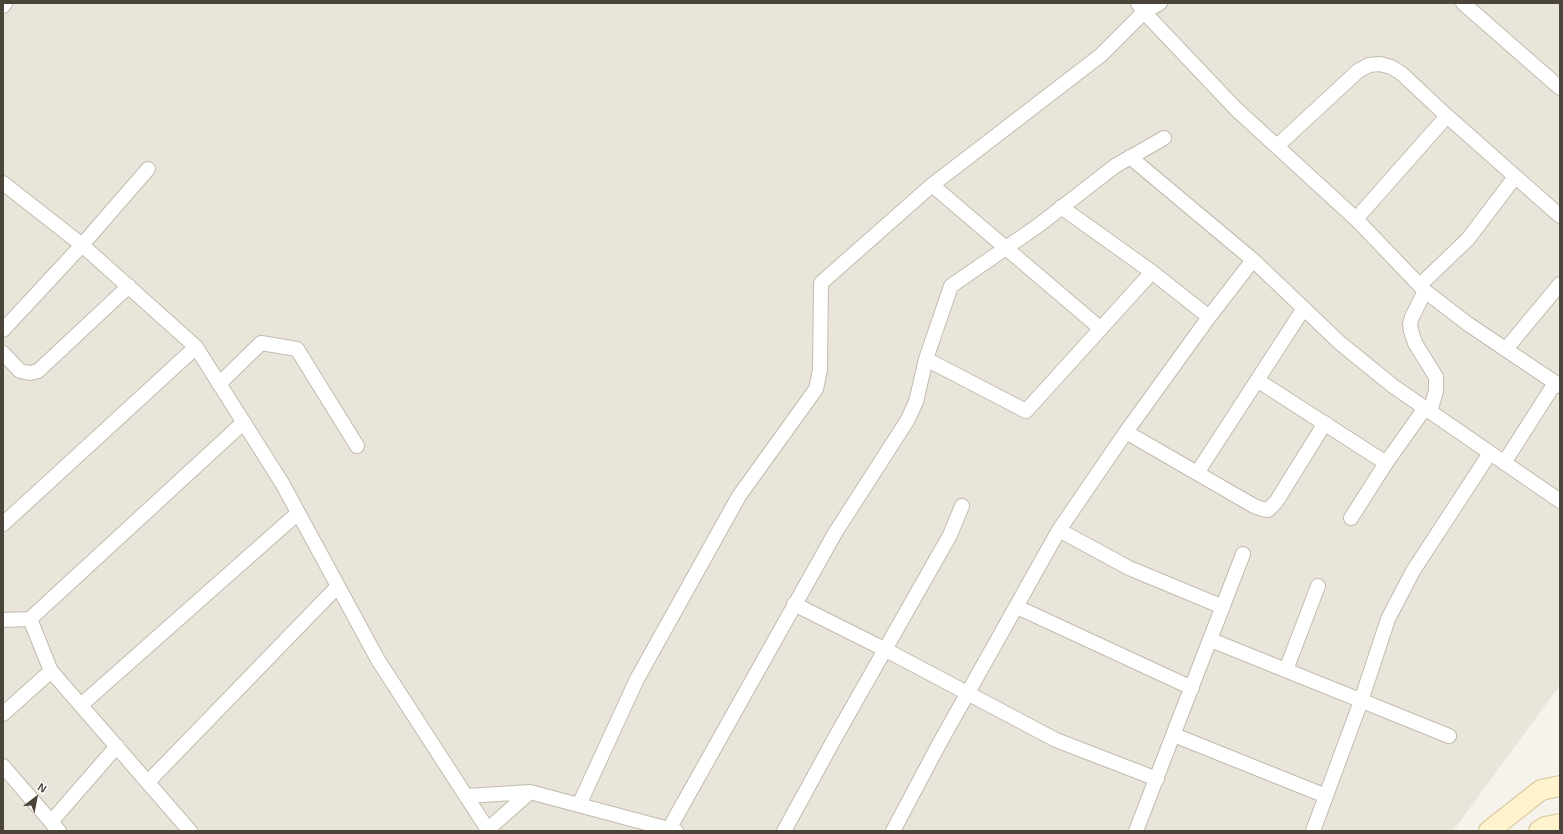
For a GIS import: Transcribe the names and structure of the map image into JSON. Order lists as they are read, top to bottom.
{
  "north": "top right"
}
